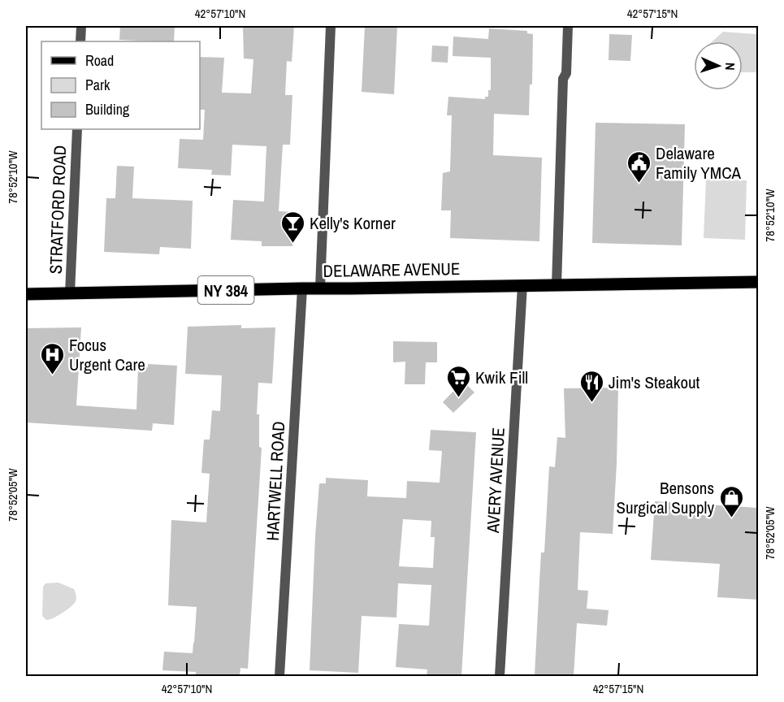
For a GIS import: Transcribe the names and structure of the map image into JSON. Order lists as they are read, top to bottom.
{
  "streets": {
    "main road": ["DELAWARE AVENUE", "NY 384"],
    "street": ["STRATFORD ROAD", "AVERY AVENUE", "HARTWELL ROAD"]
  },
  "crossings": [
    ["STRATFORD ROAD", "DELAWARE AVENUE"],
    ["DELAWARE AVENUE", "AVERY AVENUE"],
    ["DELAWARE AVENUE", "HARTWELL ROAD"]
  ],
  "places": {
    "public building": ["Delaware Family YMCA"],
    "bar": ["Kelly's Korner"],
    "hospital": ["Focus Urgent Care"],
    "supermarket": ["Kwik Fill"],
    "restaurant": ["Jim's Steakout"],
    "shop": ["Bensons Surgical Supply"]
  },
  "legend": ["Road", "Park", "Building"],
  "north": "right",
  "coordinates": [
    "42°57'10\"N",
    "42°57'15\"N",
    "78°52'10\"W",
    "78°52'05\"W"
  ]
}
